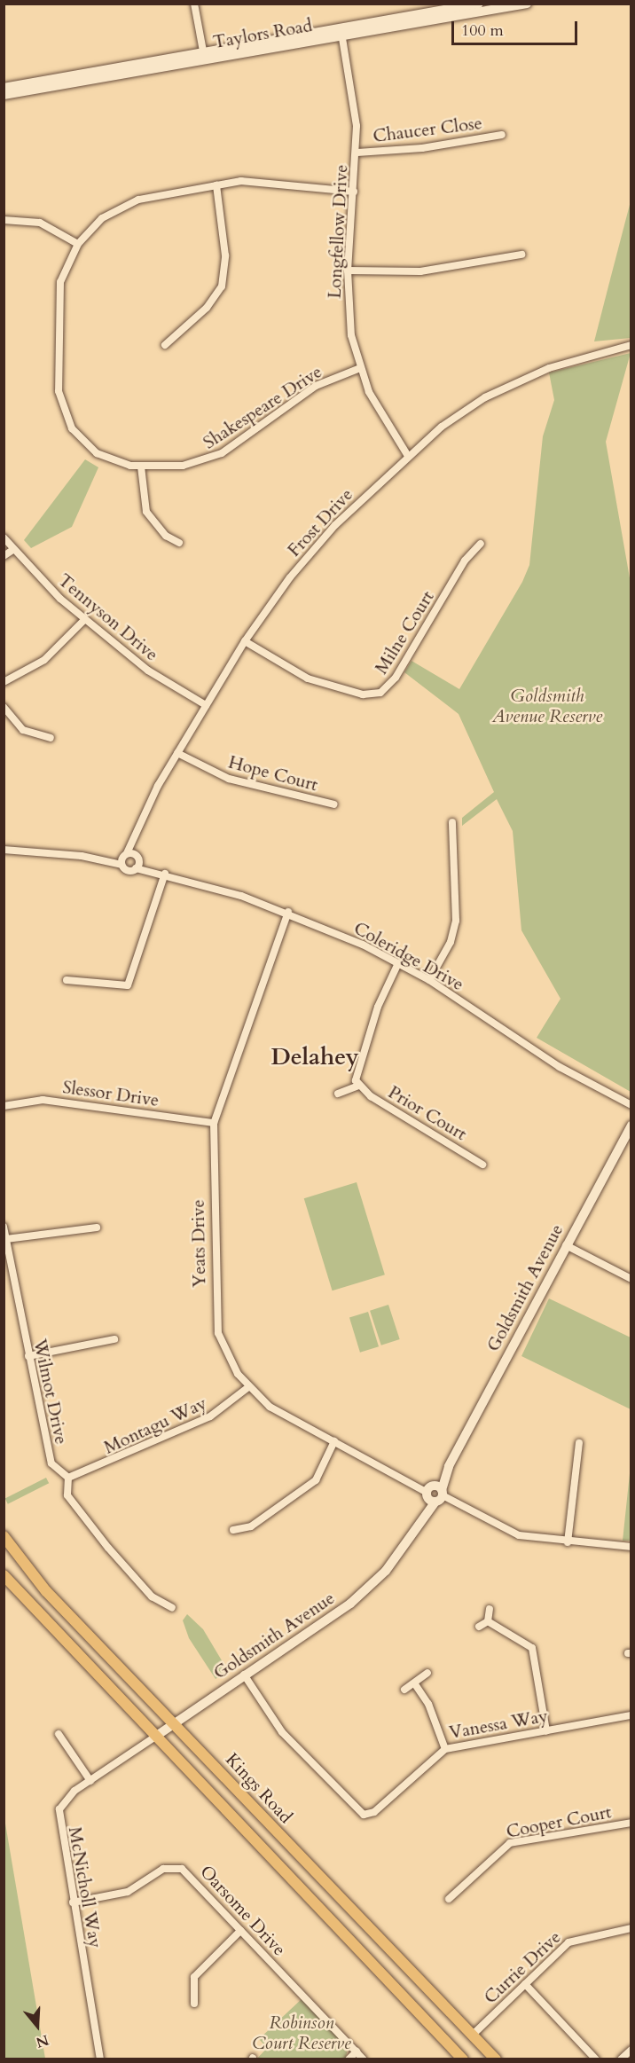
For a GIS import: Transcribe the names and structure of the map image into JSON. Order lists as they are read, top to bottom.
{
  "streets": {
    "main road": ["Kings Road"],
    "street": [
      "Taylors Road",
      "Chaucer Close",
      "Longfellow Drive",
      "Shakespeare Drive",
      "Frost Drive",
      "Tennyson Drive",
      "Milne Court",
      "Hope Court",
      "Coleridge Drive",
      "Slessor Drive",
      "Prior Court",
      "Yeats Drive",
      "Goldsmith Avenue",
      "Wilmot Drive",
      "Montagu Way",
      "Vanessa Way",
      "Cooper Court",
      "McNicholl Way",
      "Oarsome Drive",
      "Currie Drive"
    ]
  },
  "crossings": [
    ["Taylors Road", "Longfellow Drive"],
    ["Chaucer Close", "Longfellow Drive"],
    ["Longfellow Drive", "Shakespeare Drive"],
    ["Longfellow Drive", "Frost Drive"],
    ["Frost Drive", "Tennyson Drive"],
    ["Frost Drive", "Milne Court"],
    ["Frost Drive", "Hope Court"],
    ["Frost Drive", "Coleridge Drive"],
    ["Coleridge Drive", "Yeats Drive"],
    ["Slessor Drive", "Yeats Drive"],
    ["Yeats Drive", "Goldsmith Avenue"],
    ["Yeats Drive", "Montagu Way"],
    ["Goldsmith Avenue", "Vanessa Way"],
    ["Goldsmith Avenue", "Kings Road"],
    ["Goldsmith Avenue", "McNicholl Way"],
    ["Wilmot Drive", "Montagu Way"],
    ["Kings Road", "Currie Drive"],
    ["McNicholl Way", "Oarsome Drive"]
  ],
  "districts": ["Delahey"],
  "parks": ["Goldsmith Avenue Reserve", "Robinson Court Reserve"],
  "scale_bar": "100 m",
  "north": "bottom"
}
